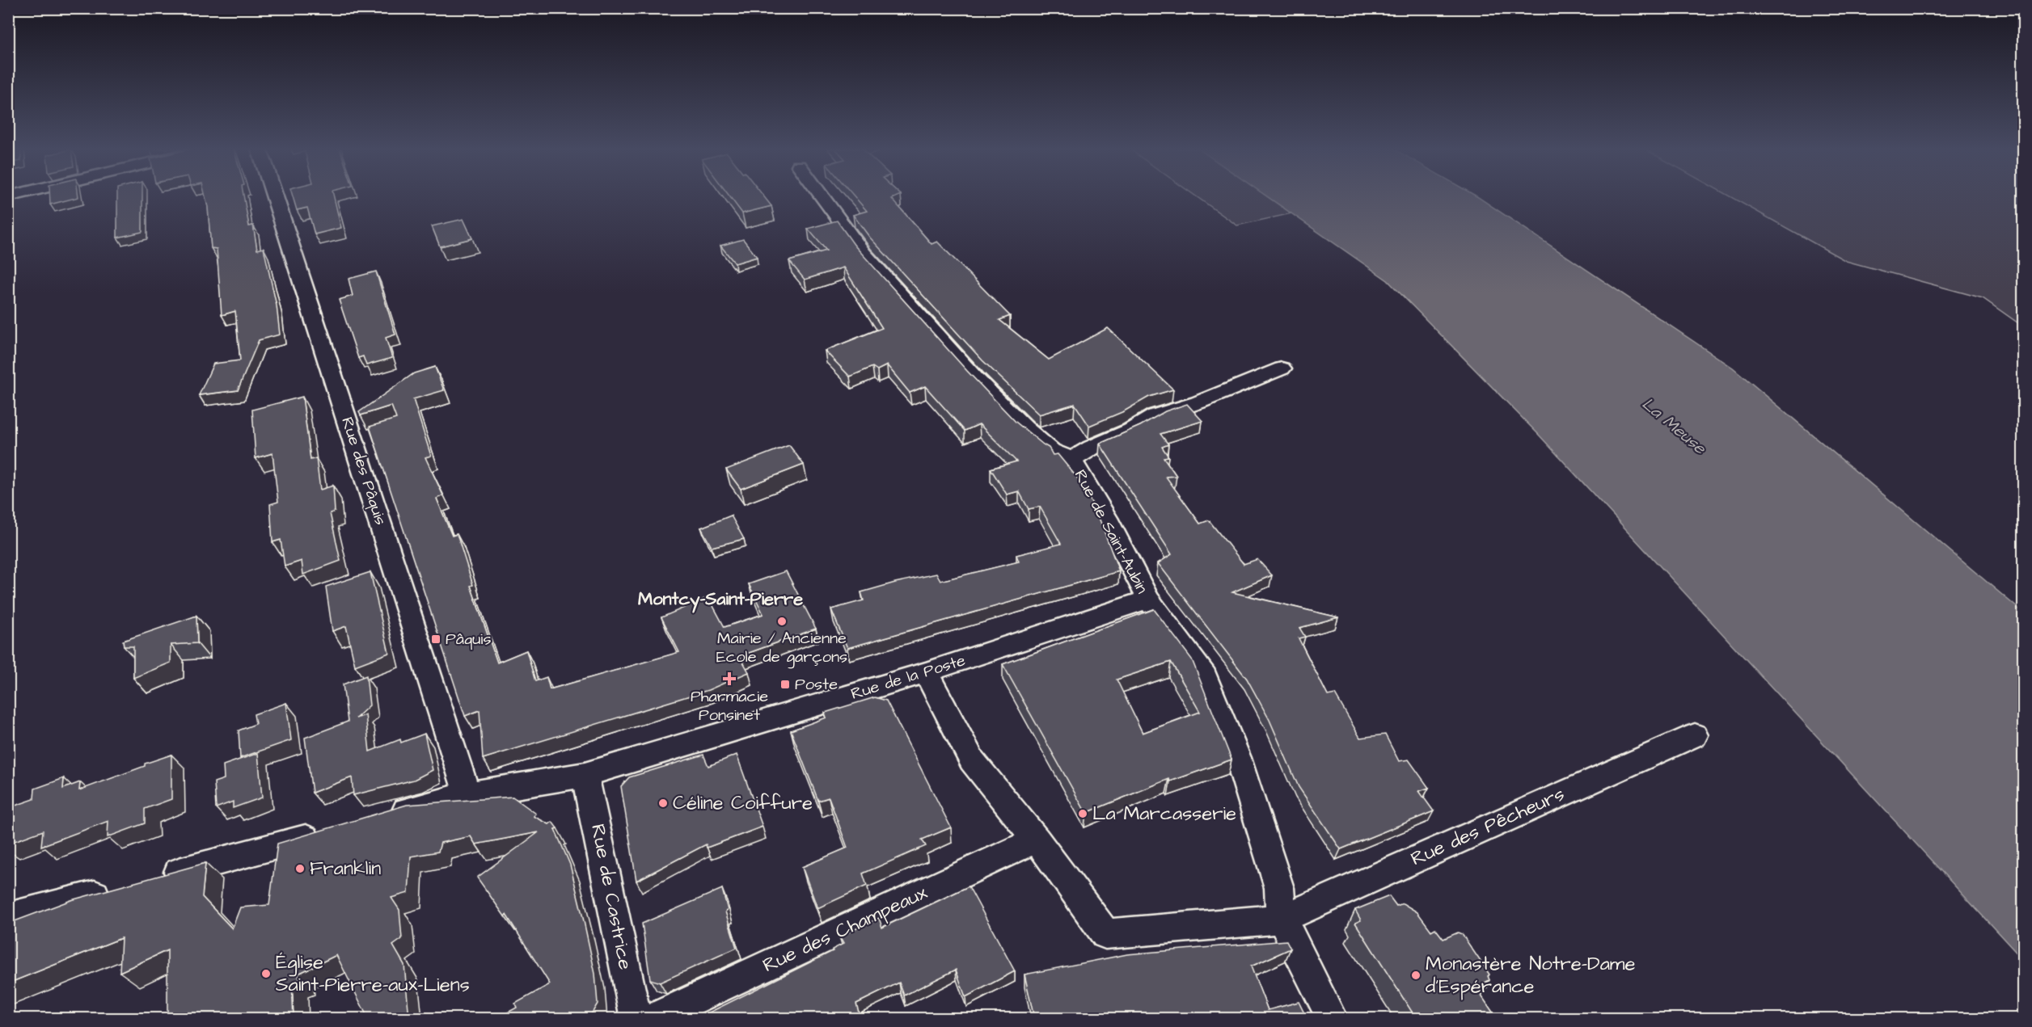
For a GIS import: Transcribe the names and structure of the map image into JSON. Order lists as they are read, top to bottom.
{
  "streets": {
    "street": [
      "Rue des Pâquis",
      "Rue de Saint-Aubin",
      "Rue de la Poste",
      "Rue des Pêcheurs",
      "Rue de Castrice",
      "Rue des Champeaux"
    ]
  },
  "crossings": [
    ["Rue des Pâquis", "Rue de la Poste"],
    ["Rue de Saint-Aubin", "Rue de la Poste"],
    ["Rue de Saint-Aubin", "Rue des Pêcheurs"],
    ["Rue de la Poste", "Rue de Castrice"],
    ["Rue des Pêcheurs", "Rue des Champeaux"]
  ],
  "districts": ["Montcy-Saint-Pierre"],
  "water": ["La Meuse"],
  "places": {
    "other": [
      "Mairie / Ancienne Ecole de garçons",
      "Céline Coiffure",
      "La Marcasserie",
      "Franklin",
      "Église Saint-Pierre-aux-Liens",
      "Monastère Notre-Dame d'Espérance"
    ],
    "transit": ["Pâquis", "Poste"],
    "health": ["Pharmacie Ponsinet"]
  }
}
